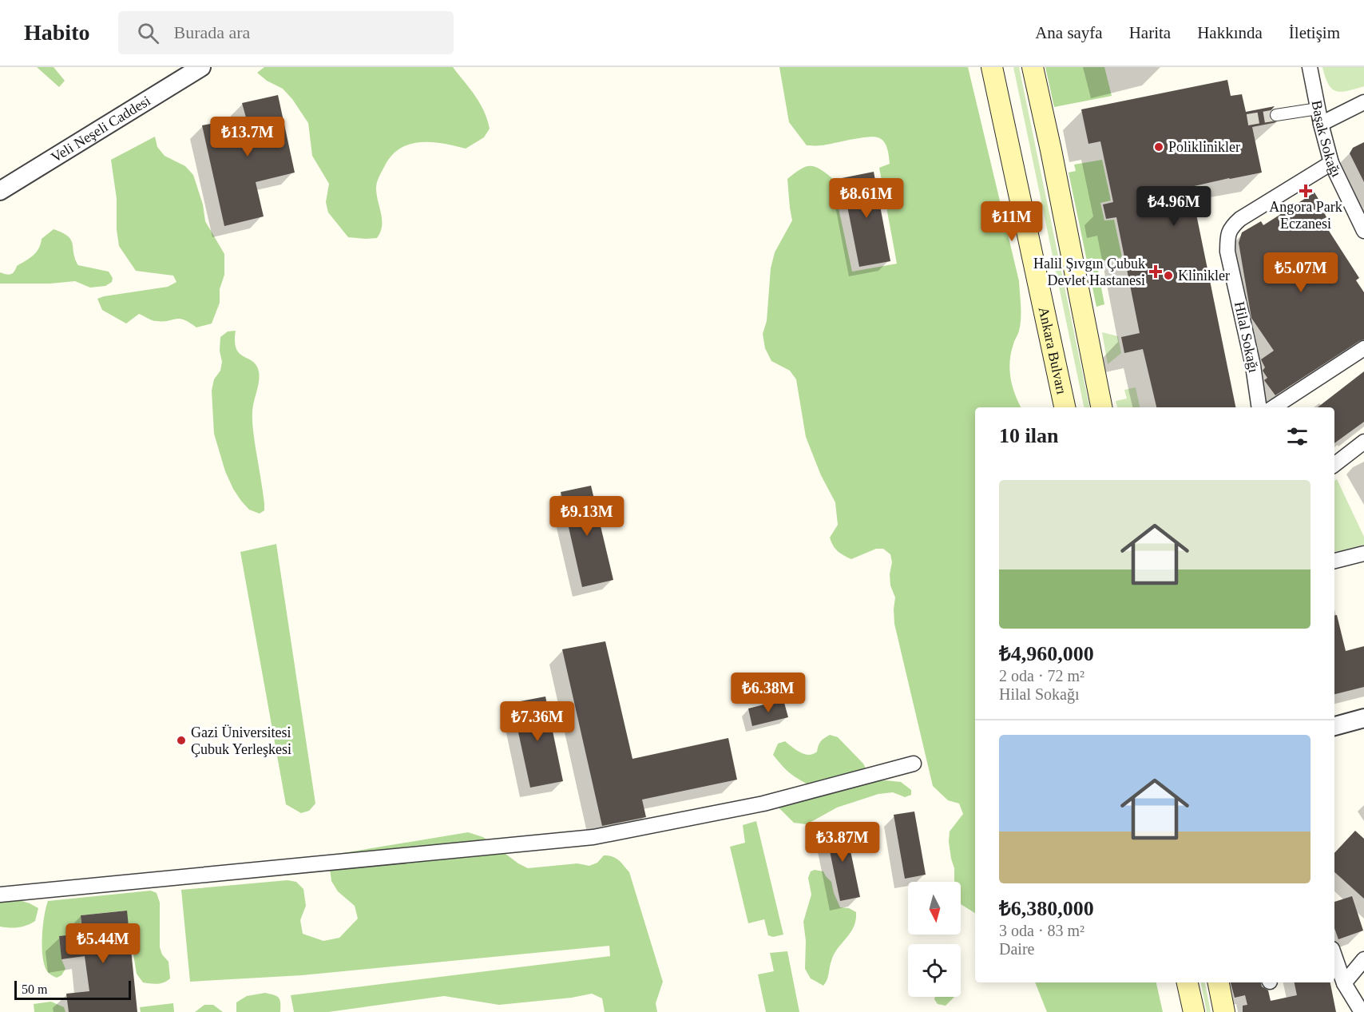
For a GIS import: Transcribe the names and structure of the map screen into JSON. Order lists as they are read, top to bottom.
{
  "streets": {
    "main road": ["Ankara Bulvarı"],
    "street": ["Veli Neşeli Caddesi", "Başak Sokağı", "Hilal Sokağı"]
  },
  "crossings": [
    ["Başak Sokağı", "Hilal Sokağı"]
  ],
  "places": {
    "other": ["Poliklinikler", "Klinikler", "Gazi Üniversitesi Çubuk Yerleşkesi"],
    "health": ["Angora Park Eczanesi", "Halil Şıvgın Çubuk Devlet Hastanesi"]
  },
  "scale_bar": "50 m",
  "north": "bottom",
  "page": {
    "header": "Habito",
    "search": "Burada ara",
    "nav": [
      "Ana sayfa",
      "Harita",
      "Hakkında",
      "İletişim"
    ],
    "price": [
      "₺13.7M",
      "₺8.61M",
      "₺4.96M",
      "₺11M",
      "₺5.07M",
      "₺9.13M",
      "₺6.38M",
      "₺7.36M",
      "₺3.87M",
      "₺5.44M"
    ],
    "heading": "10 ilan",
    "list": [
      {
        "name": "₺4,960,000",
        "note": "2 oda · 72 m² · Hilal Sokağı"
      },
      {
        "name": "₺6,380,000",
        "note": "3 oda · 83 m² · Daire"
      }
    ],
    "scale": "50 m"
  }
}
